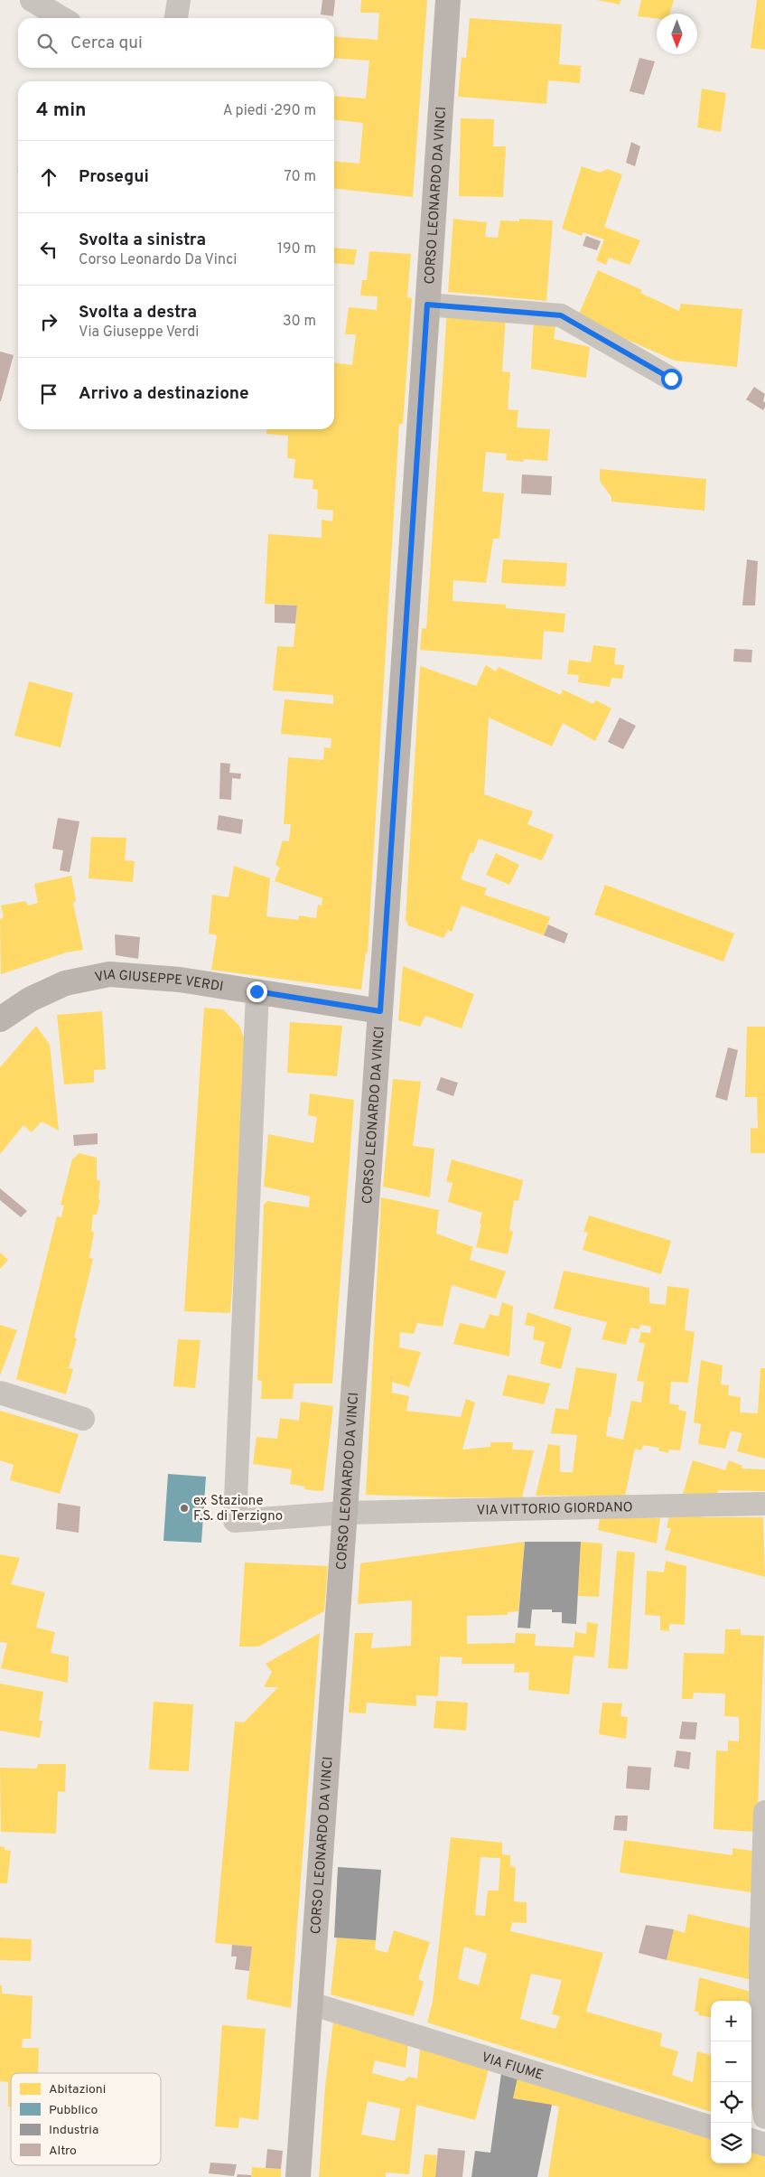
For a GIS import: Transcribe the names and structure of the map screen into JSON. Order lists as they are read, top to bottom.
{
  "streets": {
    "main road": ["CORSO LEONARDO DA VINCI", "VIA GIUSEPPE VERDI"],
    "street": ["VIA VITTORIO GIORDANO", "VIA FIUME"]
  },
  "crossings": [
    ["CORSO LEONARDO DA VINCI", "VIA GIUSEPPE VERDI"],
    ["CORSO LEONARDO DA VINCI", "VIA VITTORIO GIORDANO"],
    ["CORSO LEONARDO DA VINCI", "VIA FIUME"],
    ["VIA GIUSEPPE VERDI", "VIA VITTORIO GIORDANO"]
  ],
  "places": ["ex Stazione F.S. di Terzigno"],
  "legend": [
    "Abitazioni",
    "Pubblico",
    "Industria",
    "Altro"
  ],
  "north": "bottom",
  "page": {
    "search": "Cerca qui",
    "heading": ["4 min", "A piedi · 290 m"],
    "list": [
      ["Prosegui", "70 m"],
      ["Svolta a sinistra", "Corso Leonardo Da Vinci", "190 m"],
      ["Svolta a destra", "Via Giuseppe Verdi", "30 m"],
      "Arrivo a destinazione"
    ],
    "map_buttons": ["+", "−"]
  }
}
